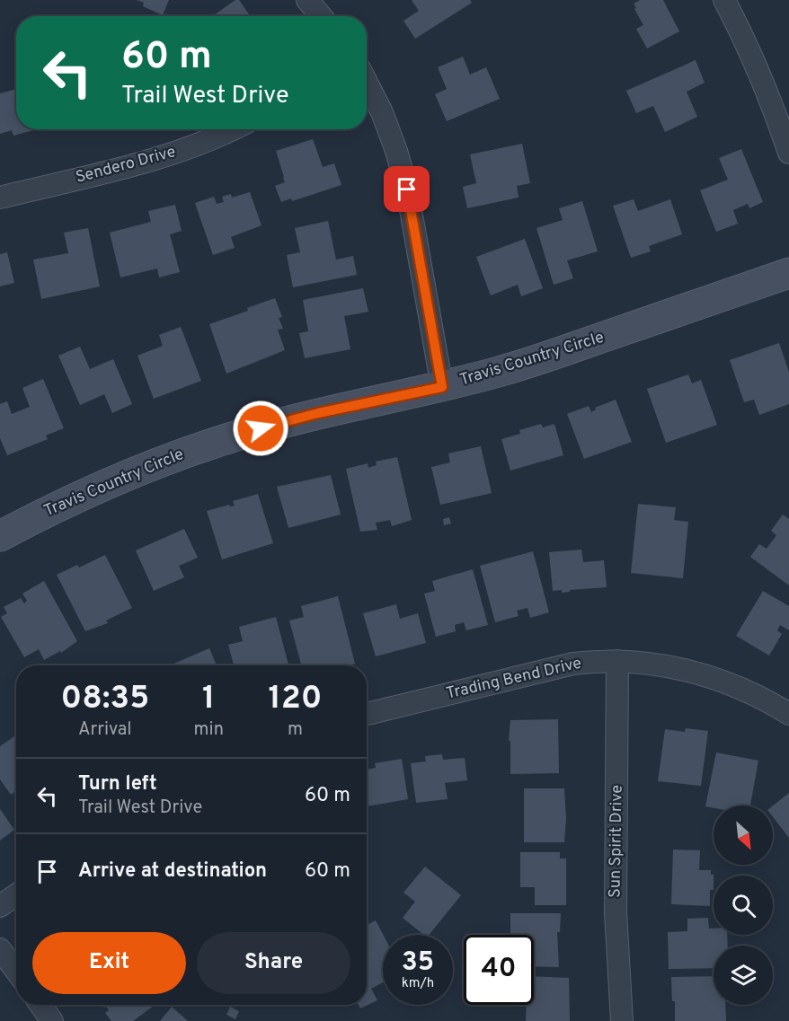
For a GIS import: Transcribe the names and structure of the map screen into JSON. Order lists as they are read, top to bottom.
{
  "streets": {
    "street": [
      "Sendero Drive",
      "Travis Country Circle",
      "Trading Bend Drive",
      "Sun Spirit Drive"
    ]
  },
  "crossings": [
    ["Trading Bend Drive", "Sun Spirit Drive"]
  ],
  "north": "bottom right",
  "page": {
    "turn": ["60 m", "Trail West Drive"],
    "eta": [
      "08:35",
      "Arrival",
      "1",
      "min",
      "120",
      "m"
    ],
    "list": [
      {
        "name": "Turn left",
        "note": "Trail West Drive",
        "value": "60 m"
      },
      {
        "name": "Arrive at destination",
        "value": "60 m"
      }
    ],
    "buttons": ["Exit", "Share"],
    "speed": "35 km/h",
    "limit": "40"
  }
}
